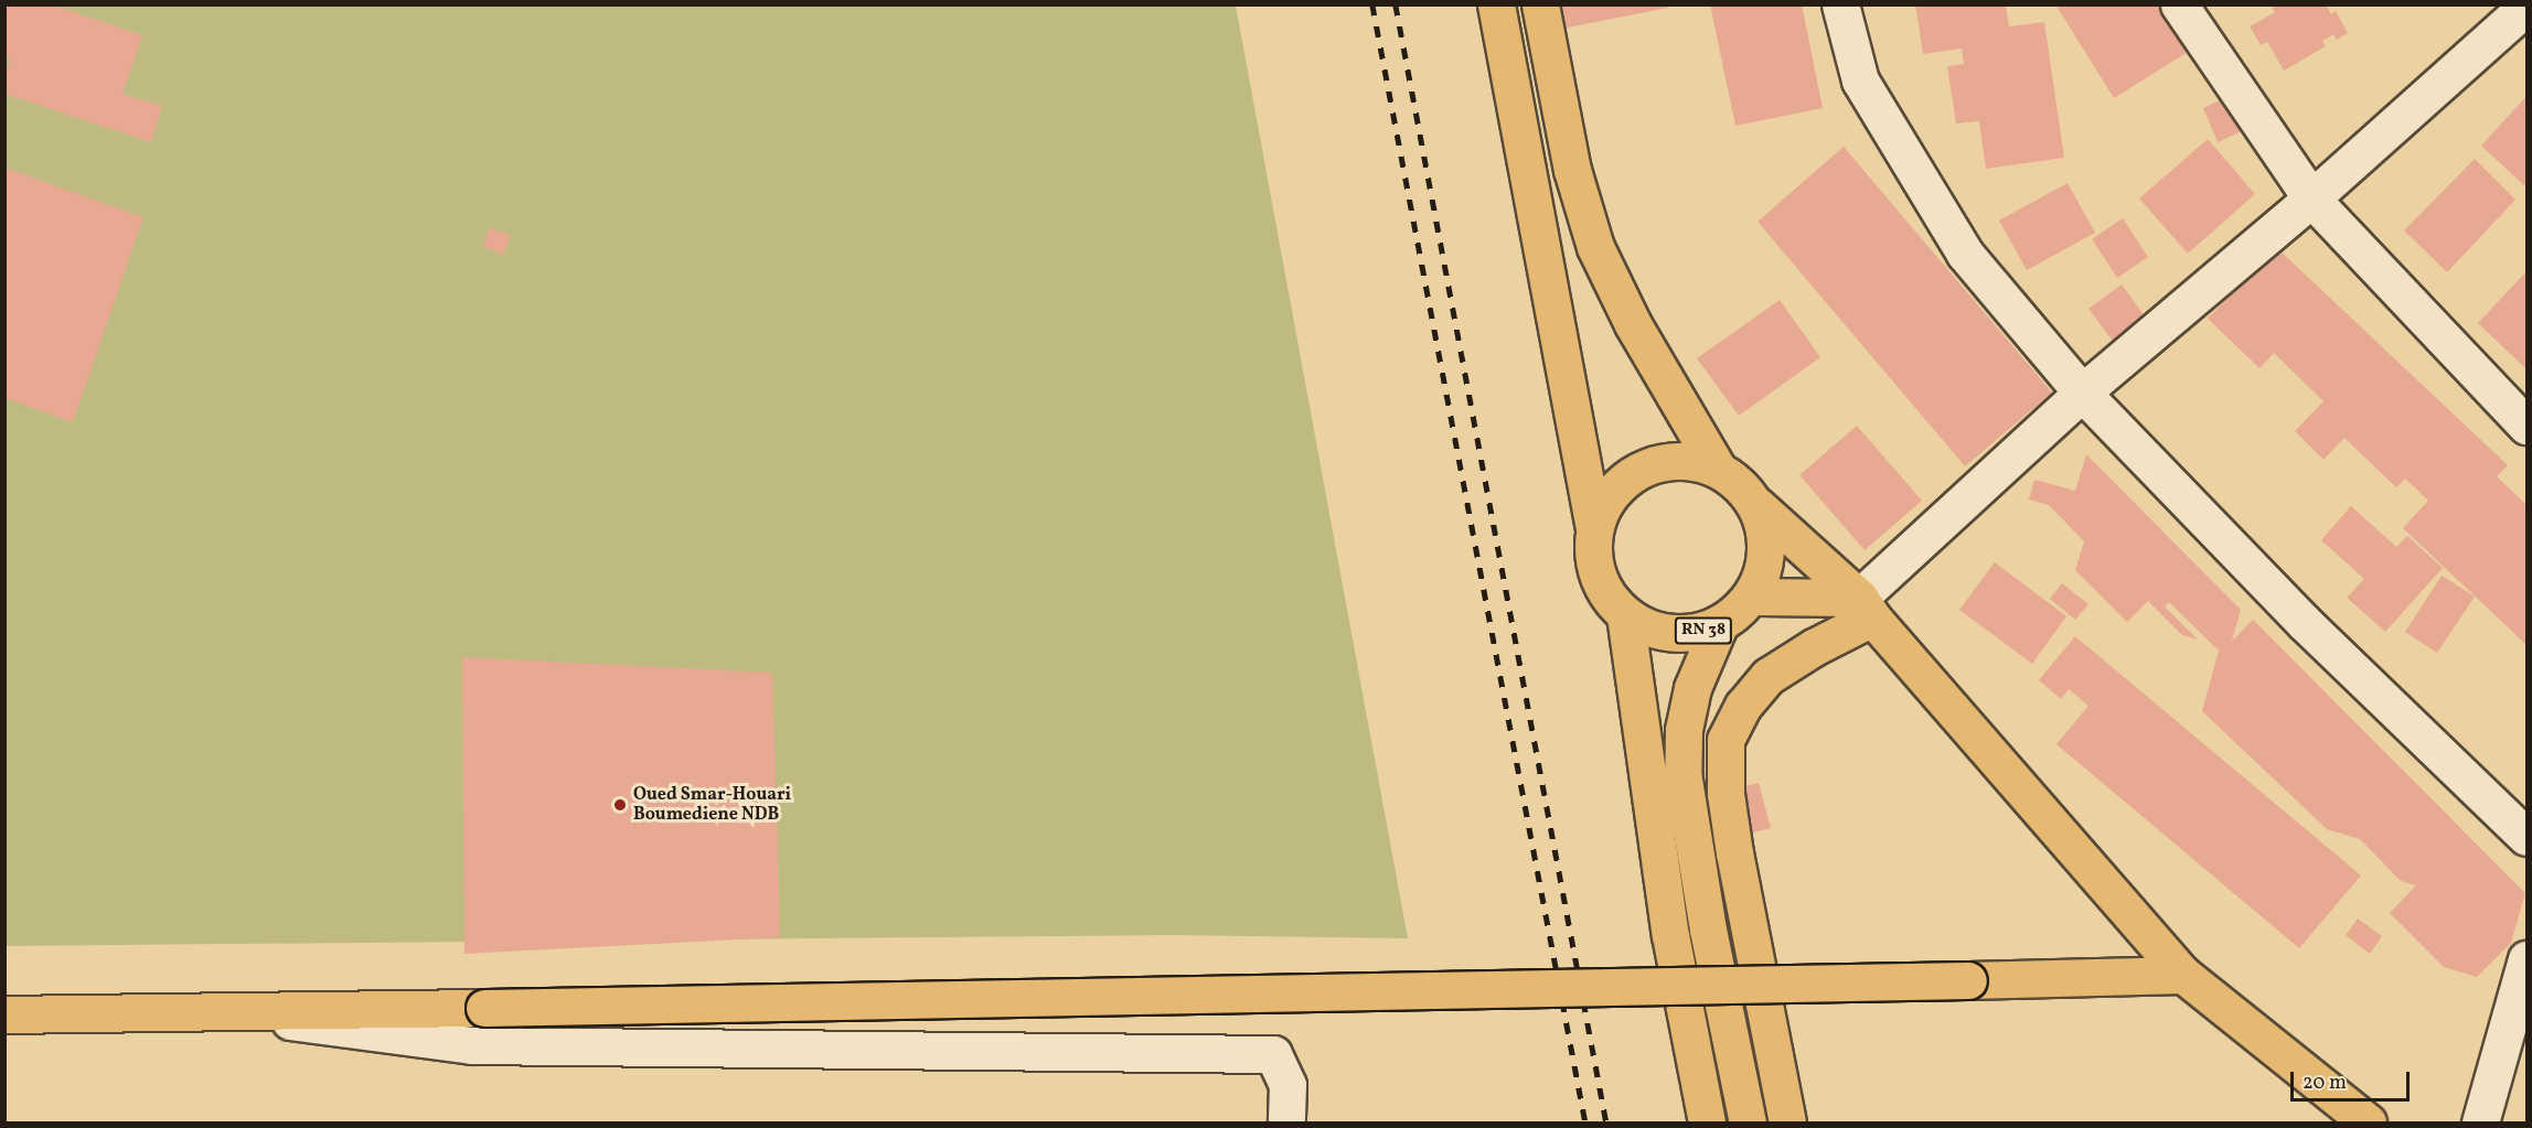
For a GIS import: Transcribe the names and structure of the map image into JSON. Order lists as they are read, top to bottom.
{
  "streets": {
    "main road": ["RN 38"]
  },
  "places": ["Oued Smar-Houari Boumediene NDB"],
  "scale_bar": "20 m"
}
